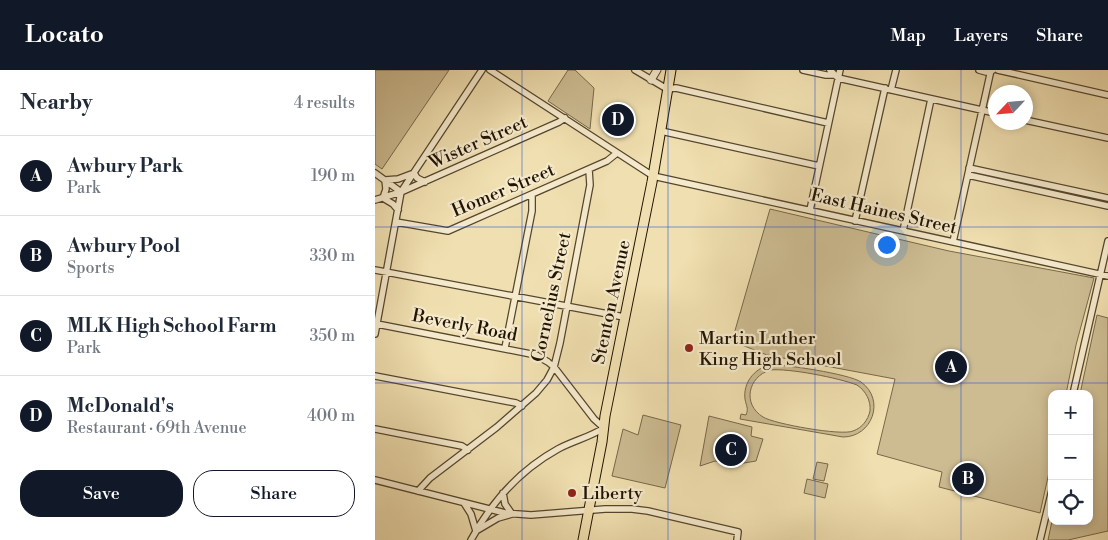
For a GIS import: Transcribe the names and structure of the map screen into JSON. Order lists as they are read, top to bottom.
{
  "streets": {
    "main road": ["Stenton Avenue"],
    "street": [
      "Wister Street",
      "Homer Street",
      "East Haines Street",
      "Cornelius Street",
      "Beverly Road"
    ]
  },
  "crossings": [
    ["Homer Street", "Cornelius Street"],
    ["East Haines Street", "Stenton Avenue"],
    ["Cornelius Street", "Beverly Road"],
    ["Stenton Avenue", "Beverly Road"]
  ],
  "places": ["Martin Luther King High School", "Liberty"],
  "north": "bottom left",
  "page": {
    "header": "Locato",
    "nav": ["Map", "Layers", "Share"],
    "heading": ["Nearby", "4 results"],
    "pins": [
      "D",
      "A",
      "C",
      "B"
    ],
    "list": [
      {
        "mark": "A",
        "name": "Awbury Park",
        "note": "Park",
        "value": "190 m"
      },
      {
        "mark": "B",
        "name": "Awbury Pool",
        "note": "Sports",
        "value": "330 m"
      },
      {
        "mark": "C",
        "name": "MLK High School Farm",
        "note": "Park",
        "value": "350 m"
      },
      {
        "mark": "D",
        "name": "McDonald's",
        "note": "Restaurant · 69th Avenue",
        "value": "400 m"
      }
    ],
    "map_buttons": ["+", "−"],
    "buttons": ["Save", "Share"]
  }
}
